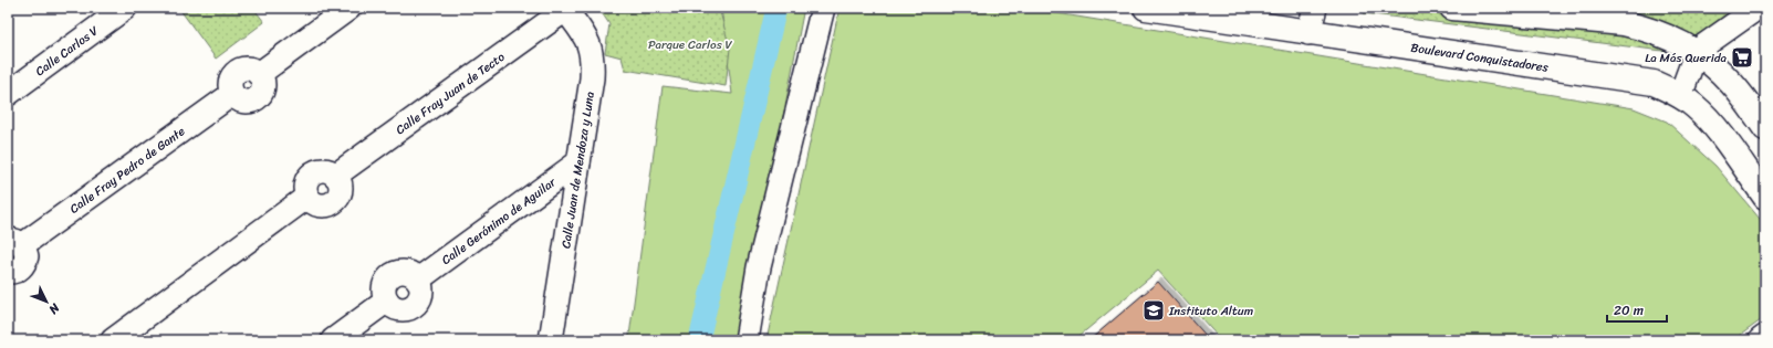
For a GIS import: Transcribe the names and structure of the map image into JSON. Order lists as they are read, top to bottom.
{
  "streets": {
    "street": [
      "Calle Carlos V",
      "Boulevard Conquistadores",
      "Calle Fray Juan de Tecto",
      "Calle Fray Pedro de Gante",
      "Calle Juan de Mendoza y Luna",
      "Calle Gerónimo de Aguilar"
    ]
  },
  "crossings": [
    ["Calle Fray Juan de Tecto", "Calle Juan de Mendoza y Luna"],
    ["Calle Juan de Mendoza y Luna", "Calle Gerónimo de Aguilar"]
  ],
  "parks": ["Parque Carlos V"],
  "places": {
    "supermarket": ["La Más Querida"],
    "school or university": ["Instituto Altum"]
  },
  "scale_bar": "20 m",
  "north": "bottom right"
}
